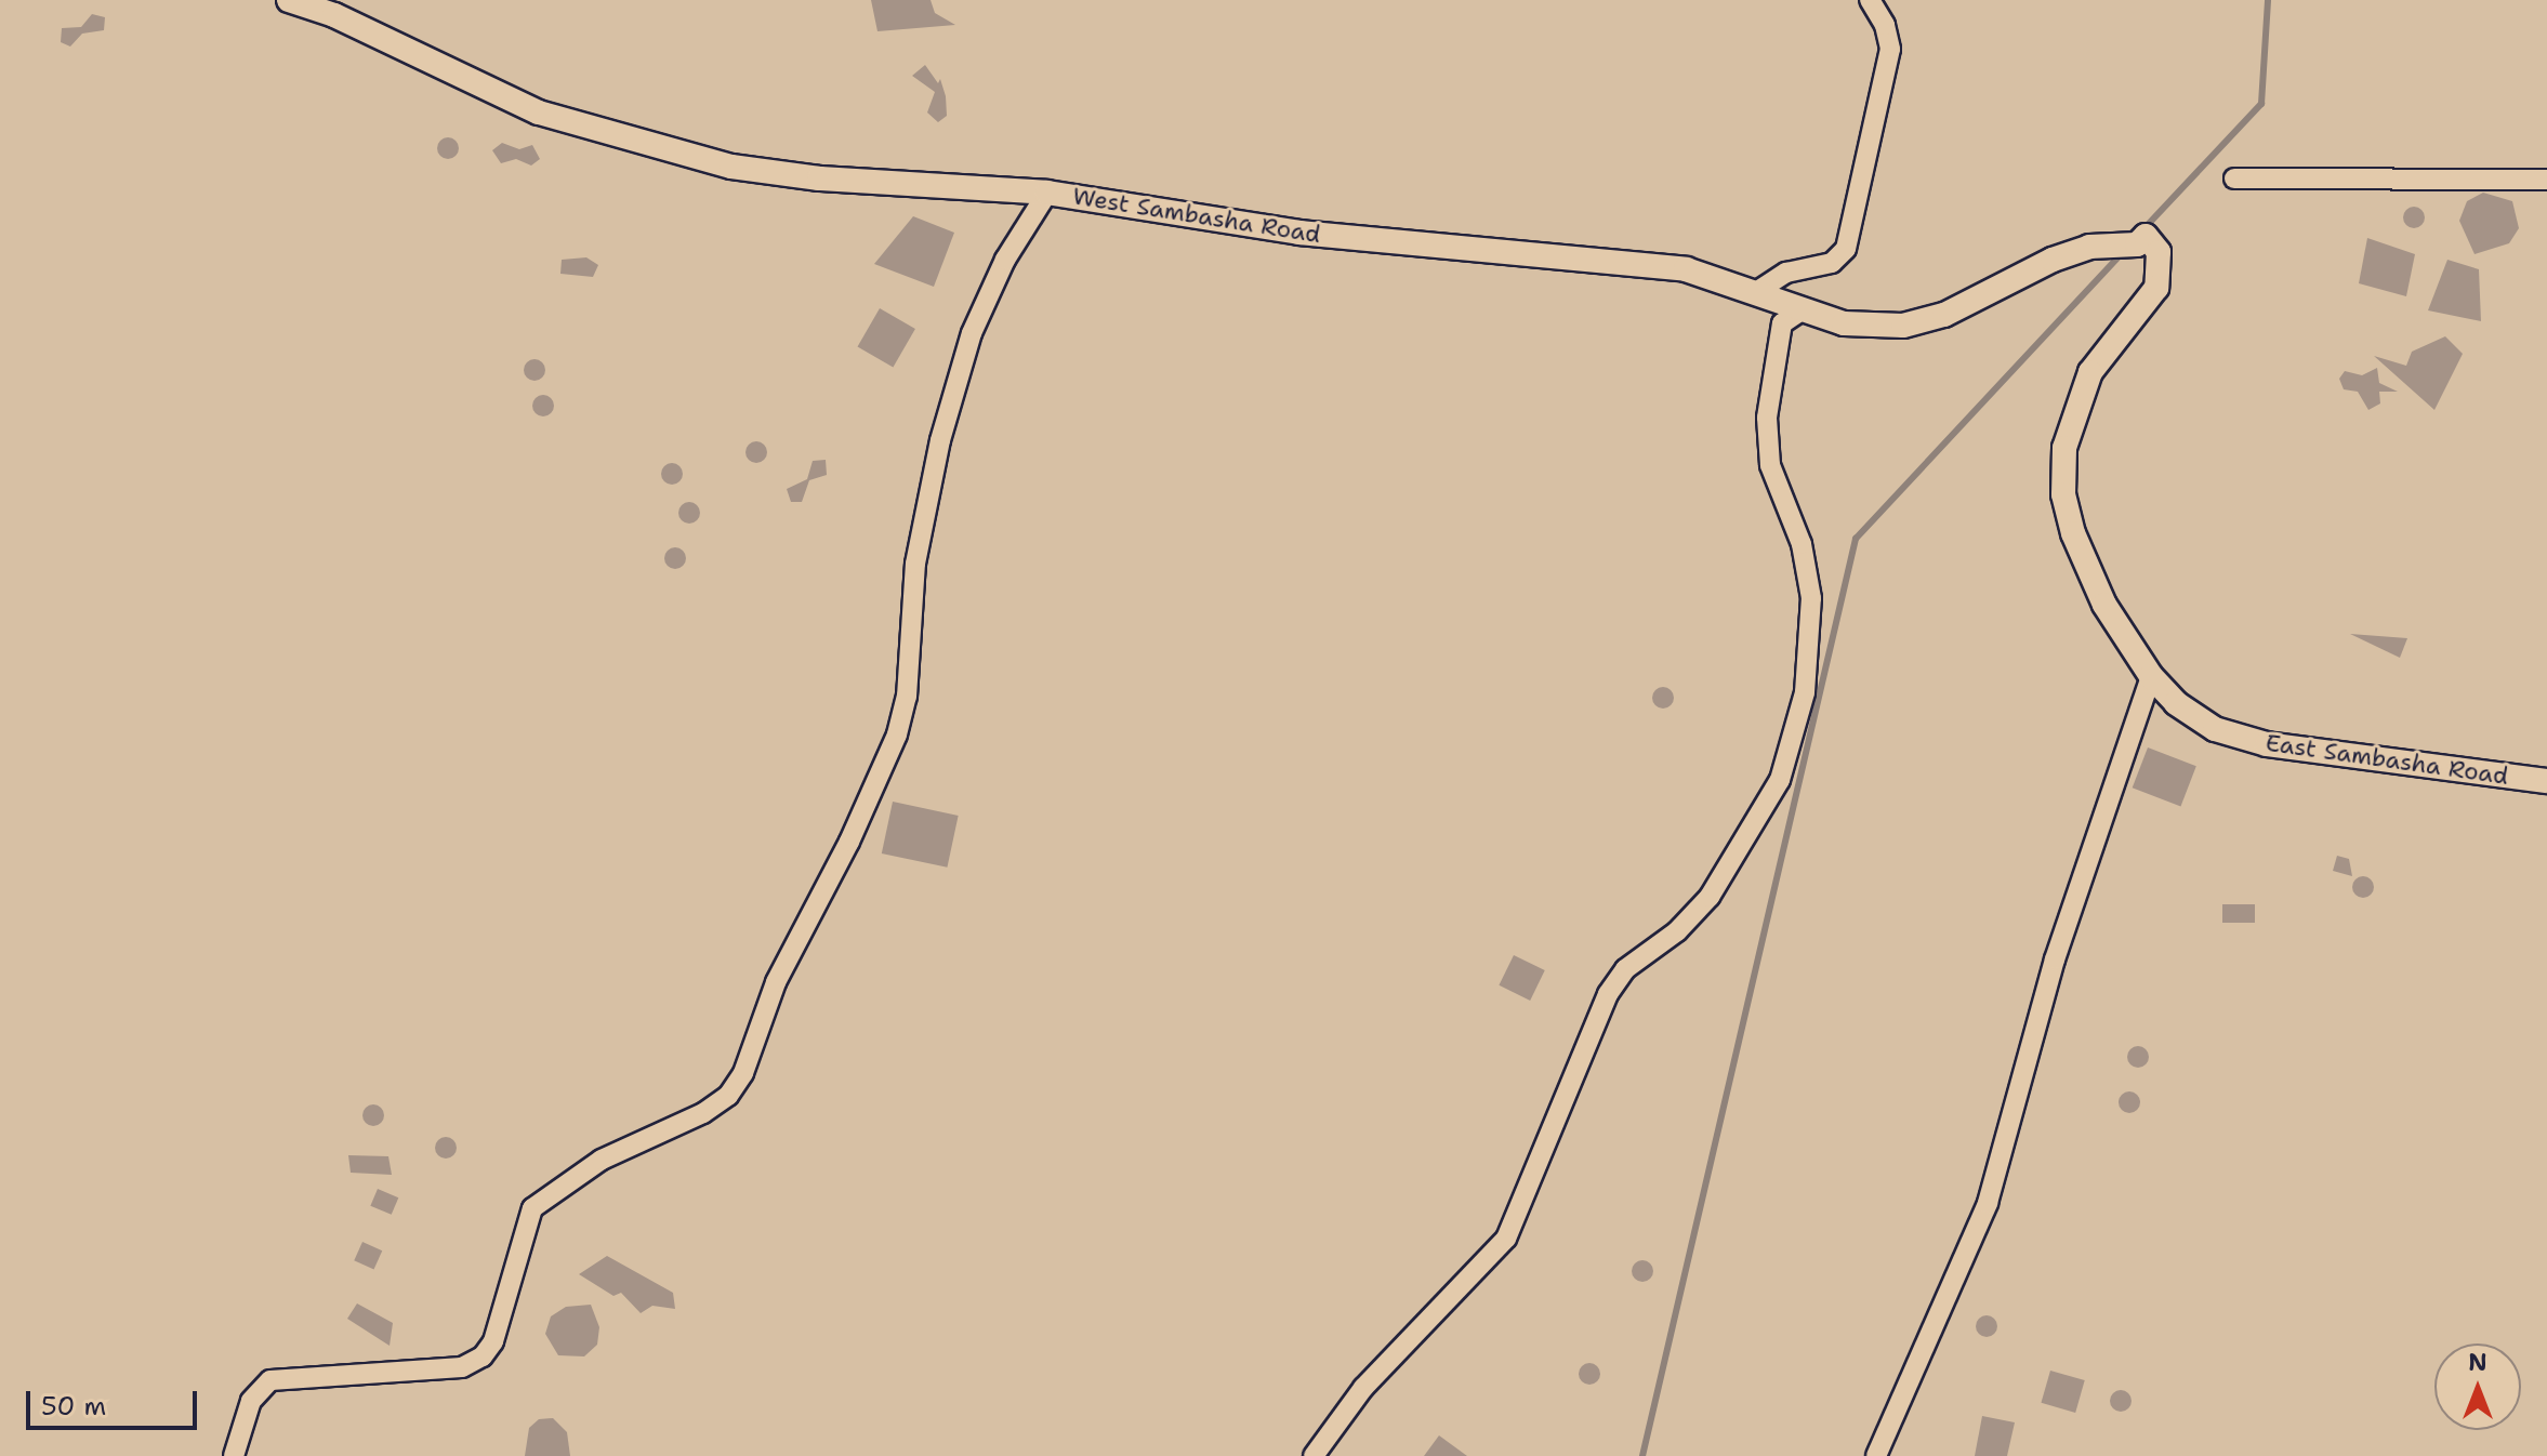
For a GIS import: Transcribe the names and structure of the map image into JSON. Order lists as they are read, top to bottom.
{
  "streets": {
    "street": ["West Sambasha Road", "East Sambasha Road"]
  },
  "crossings": [
    ["West Sambasha Road", "East Sambasha Road"]
  ],
  "scale_bar": "50 m",
  "north": "top"
}
